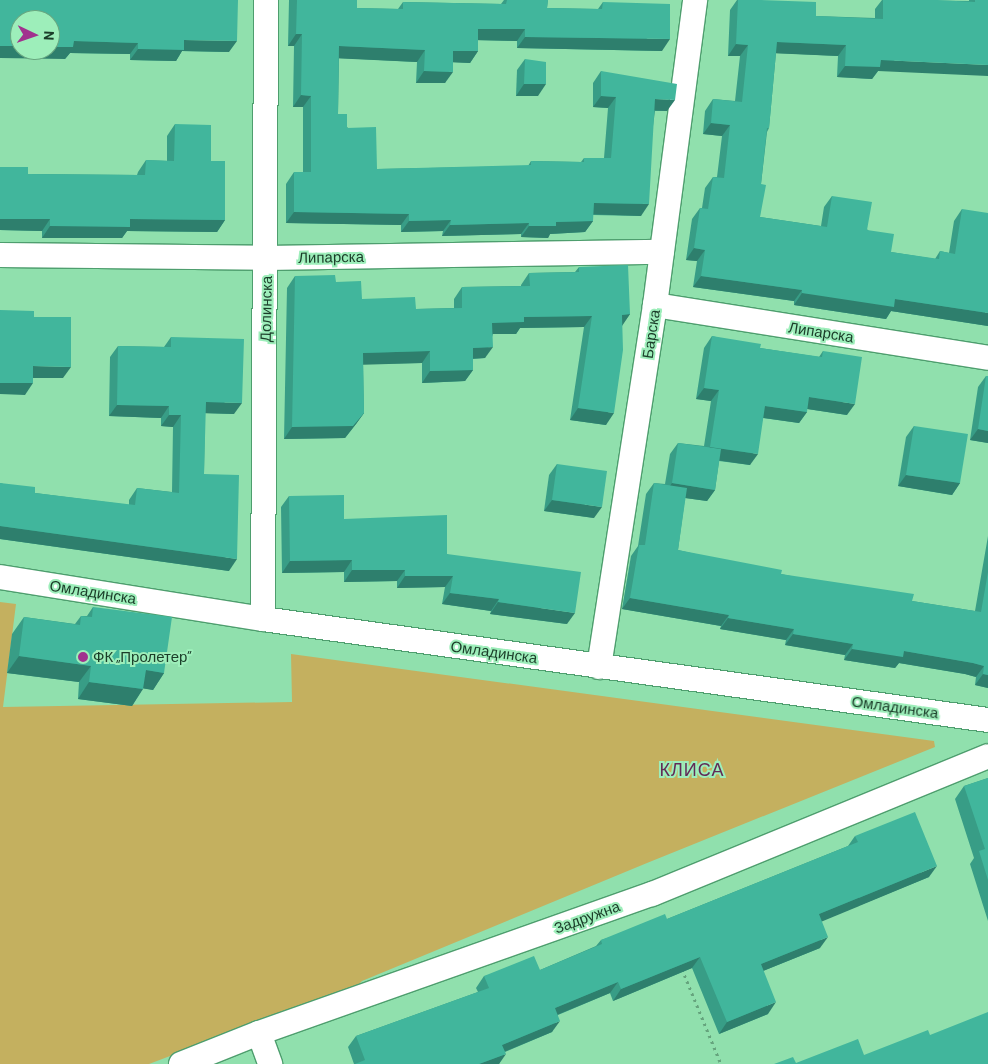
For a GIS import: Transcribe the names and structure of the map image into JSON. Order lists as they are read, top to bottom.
{
  "streets": {
    "street": [
      "Липарска",
      "Долинска",
      "Барска",
      "Омладинска",
      "Задружна"
    ]
  },
  "crossings": [
    ["Липарска", "Долинска"],
    ["Липарска", "Барска"],
    ["Долинска", "Омладинска"],
    ["Барска", "Омладинска"]
  ],
  "districts": ["КЛИСА"],
  "places": ["ФК „Пролетер”"],
  "north": "right"
}
